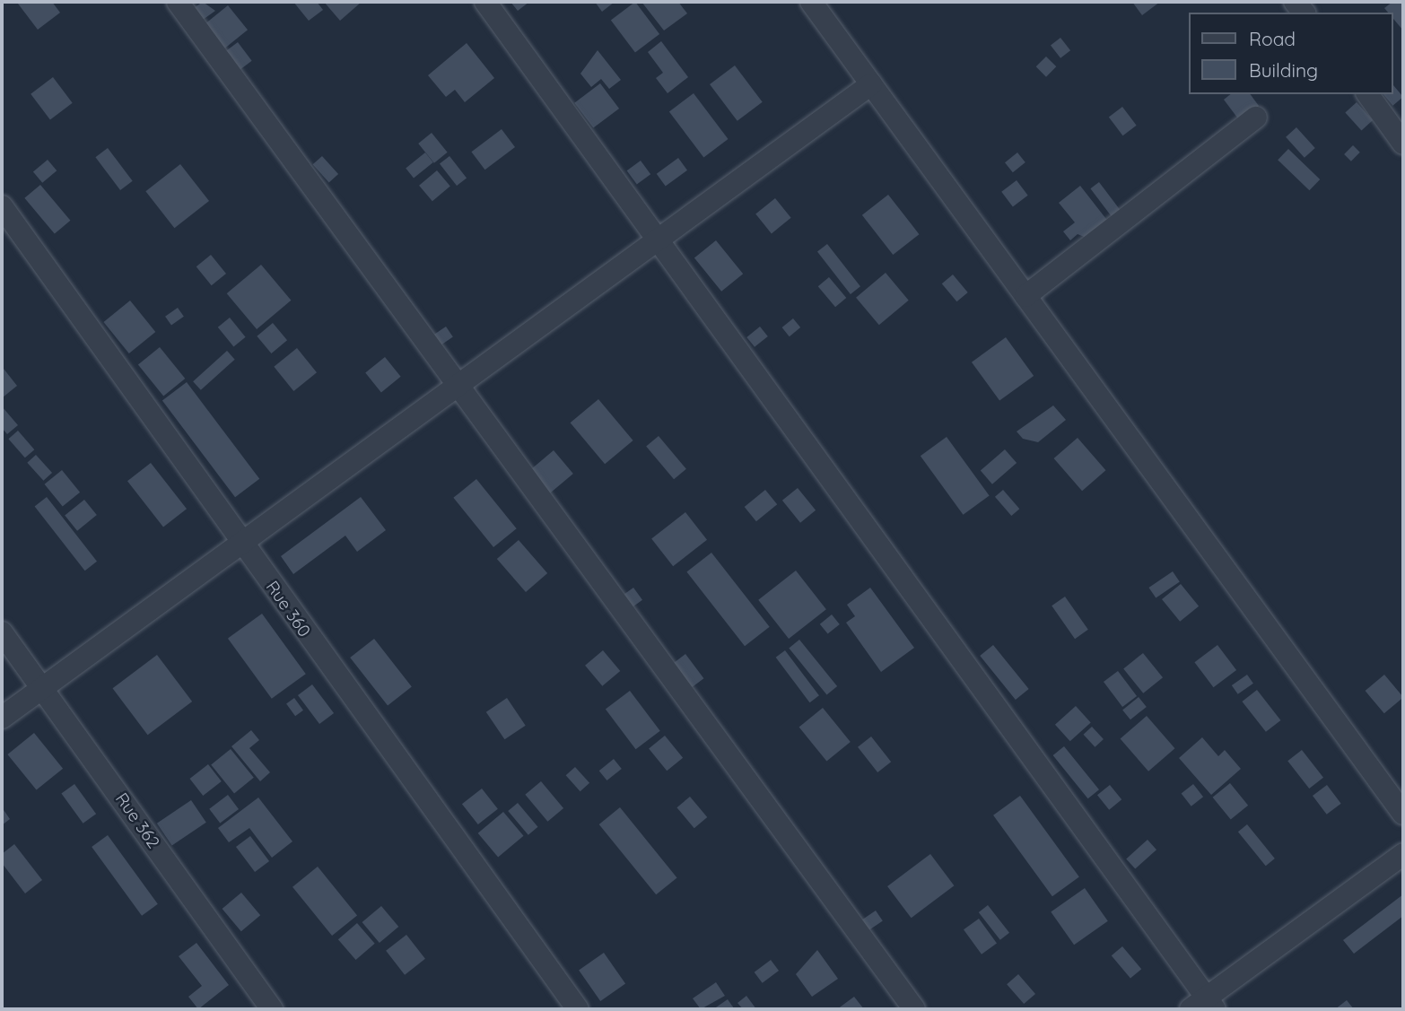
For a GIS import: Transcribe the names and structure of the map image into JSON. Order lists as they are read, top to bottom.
{
  "streets": {
    "street": ["Rue 360", "Rue 362"]
  },
  "legend": ["Road", "Building"]
}
